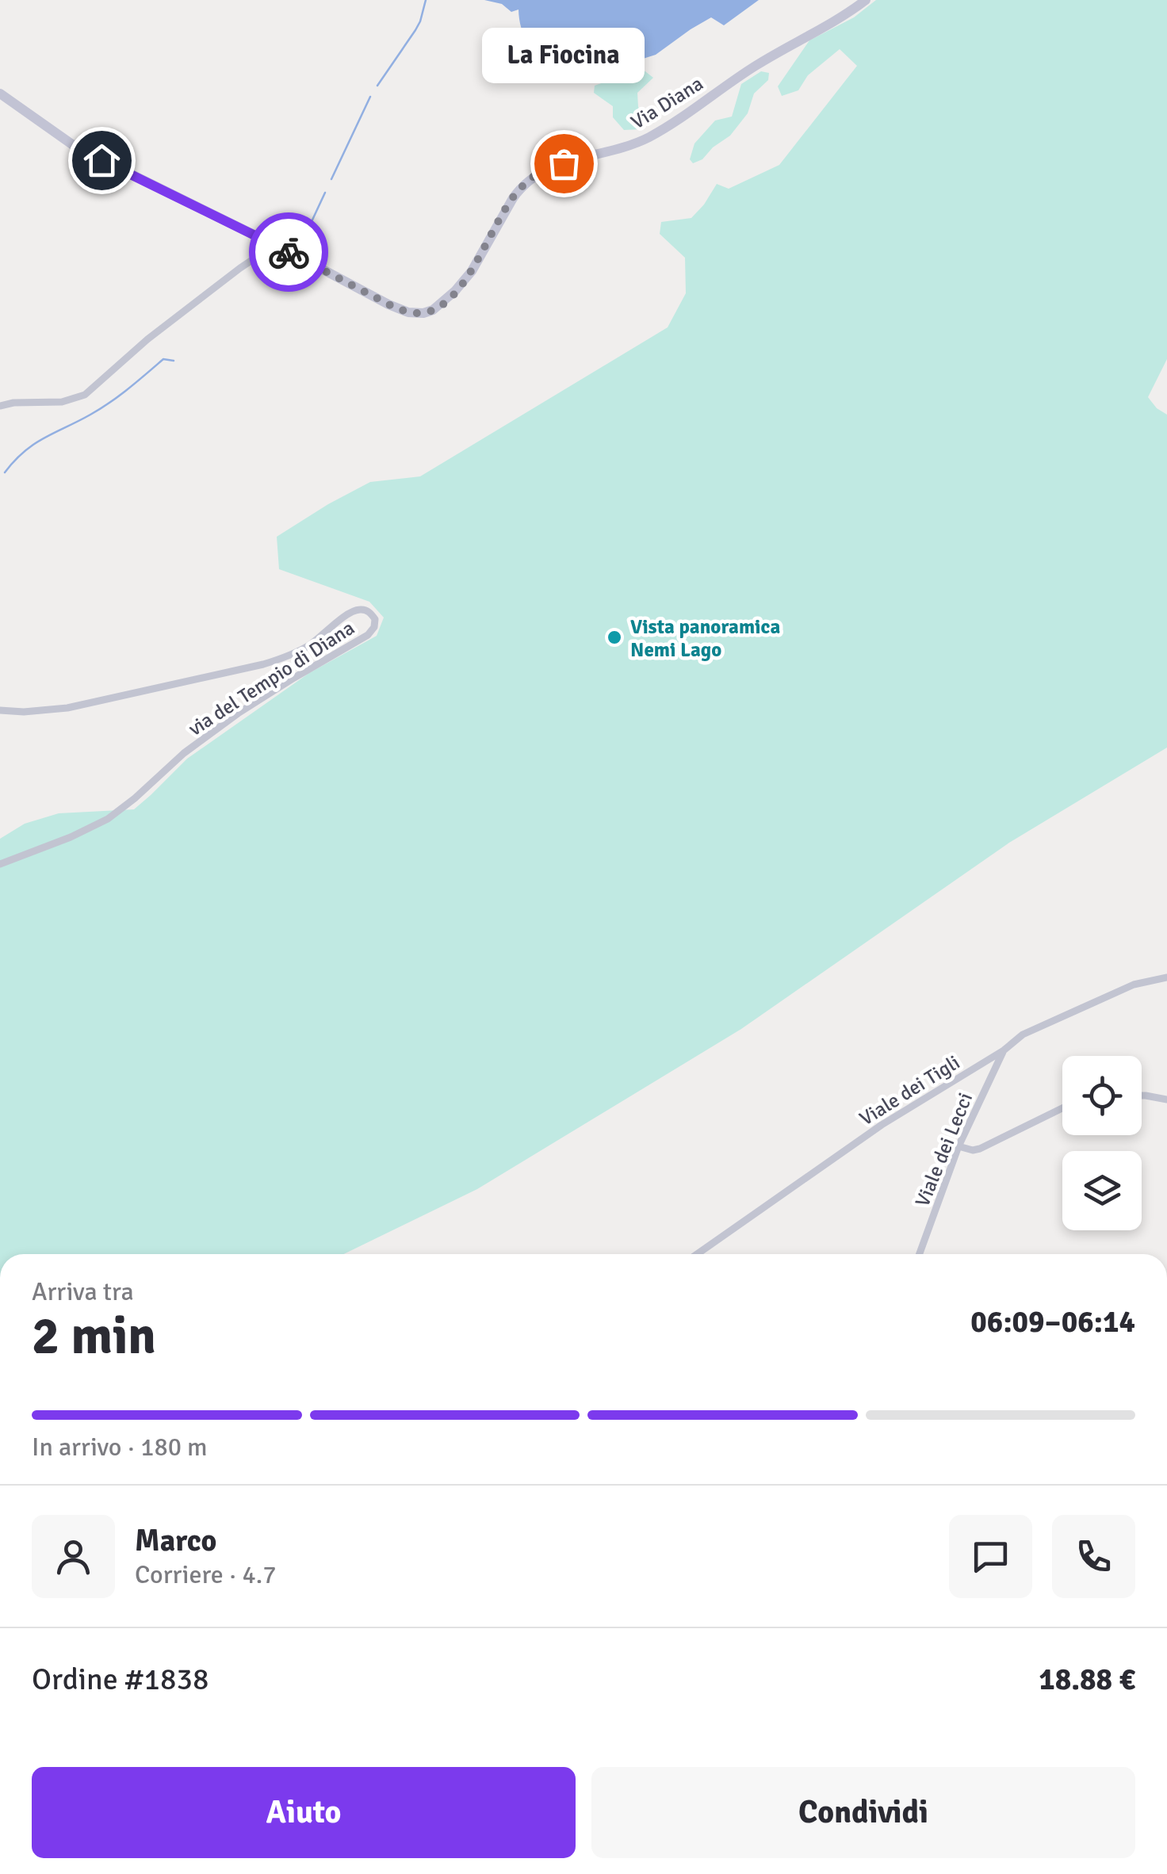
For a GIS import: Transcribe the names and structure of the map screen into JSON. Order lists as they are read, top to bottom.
{
  "streets": {
    "street": [
      "Via Diana",
      "via del Tempio di Diana",
      "Viale dei Tigli",
      "Viale dei Lecci"
    ]
  },
  "crossings": [
    ["Viale dei Tigli", "Viale dei Lecci"]
  ],
  "places": ["La Fiocina", "Vista panoramica Nemi Lago"],
  "page": {
    "bubble": "La Fiocina",
    "heading": ["2 min", "Arriva tra", "06:09–06:14"],
    "panel": [
      "Marco",
      "Corriere · 4.7",
      "Ordine #1838",
      "18.88 €"
    ],
    "bar": "In arrivo · 180 m",
    "buttons": ["Aiuto", "Condividi"]
  }
}
